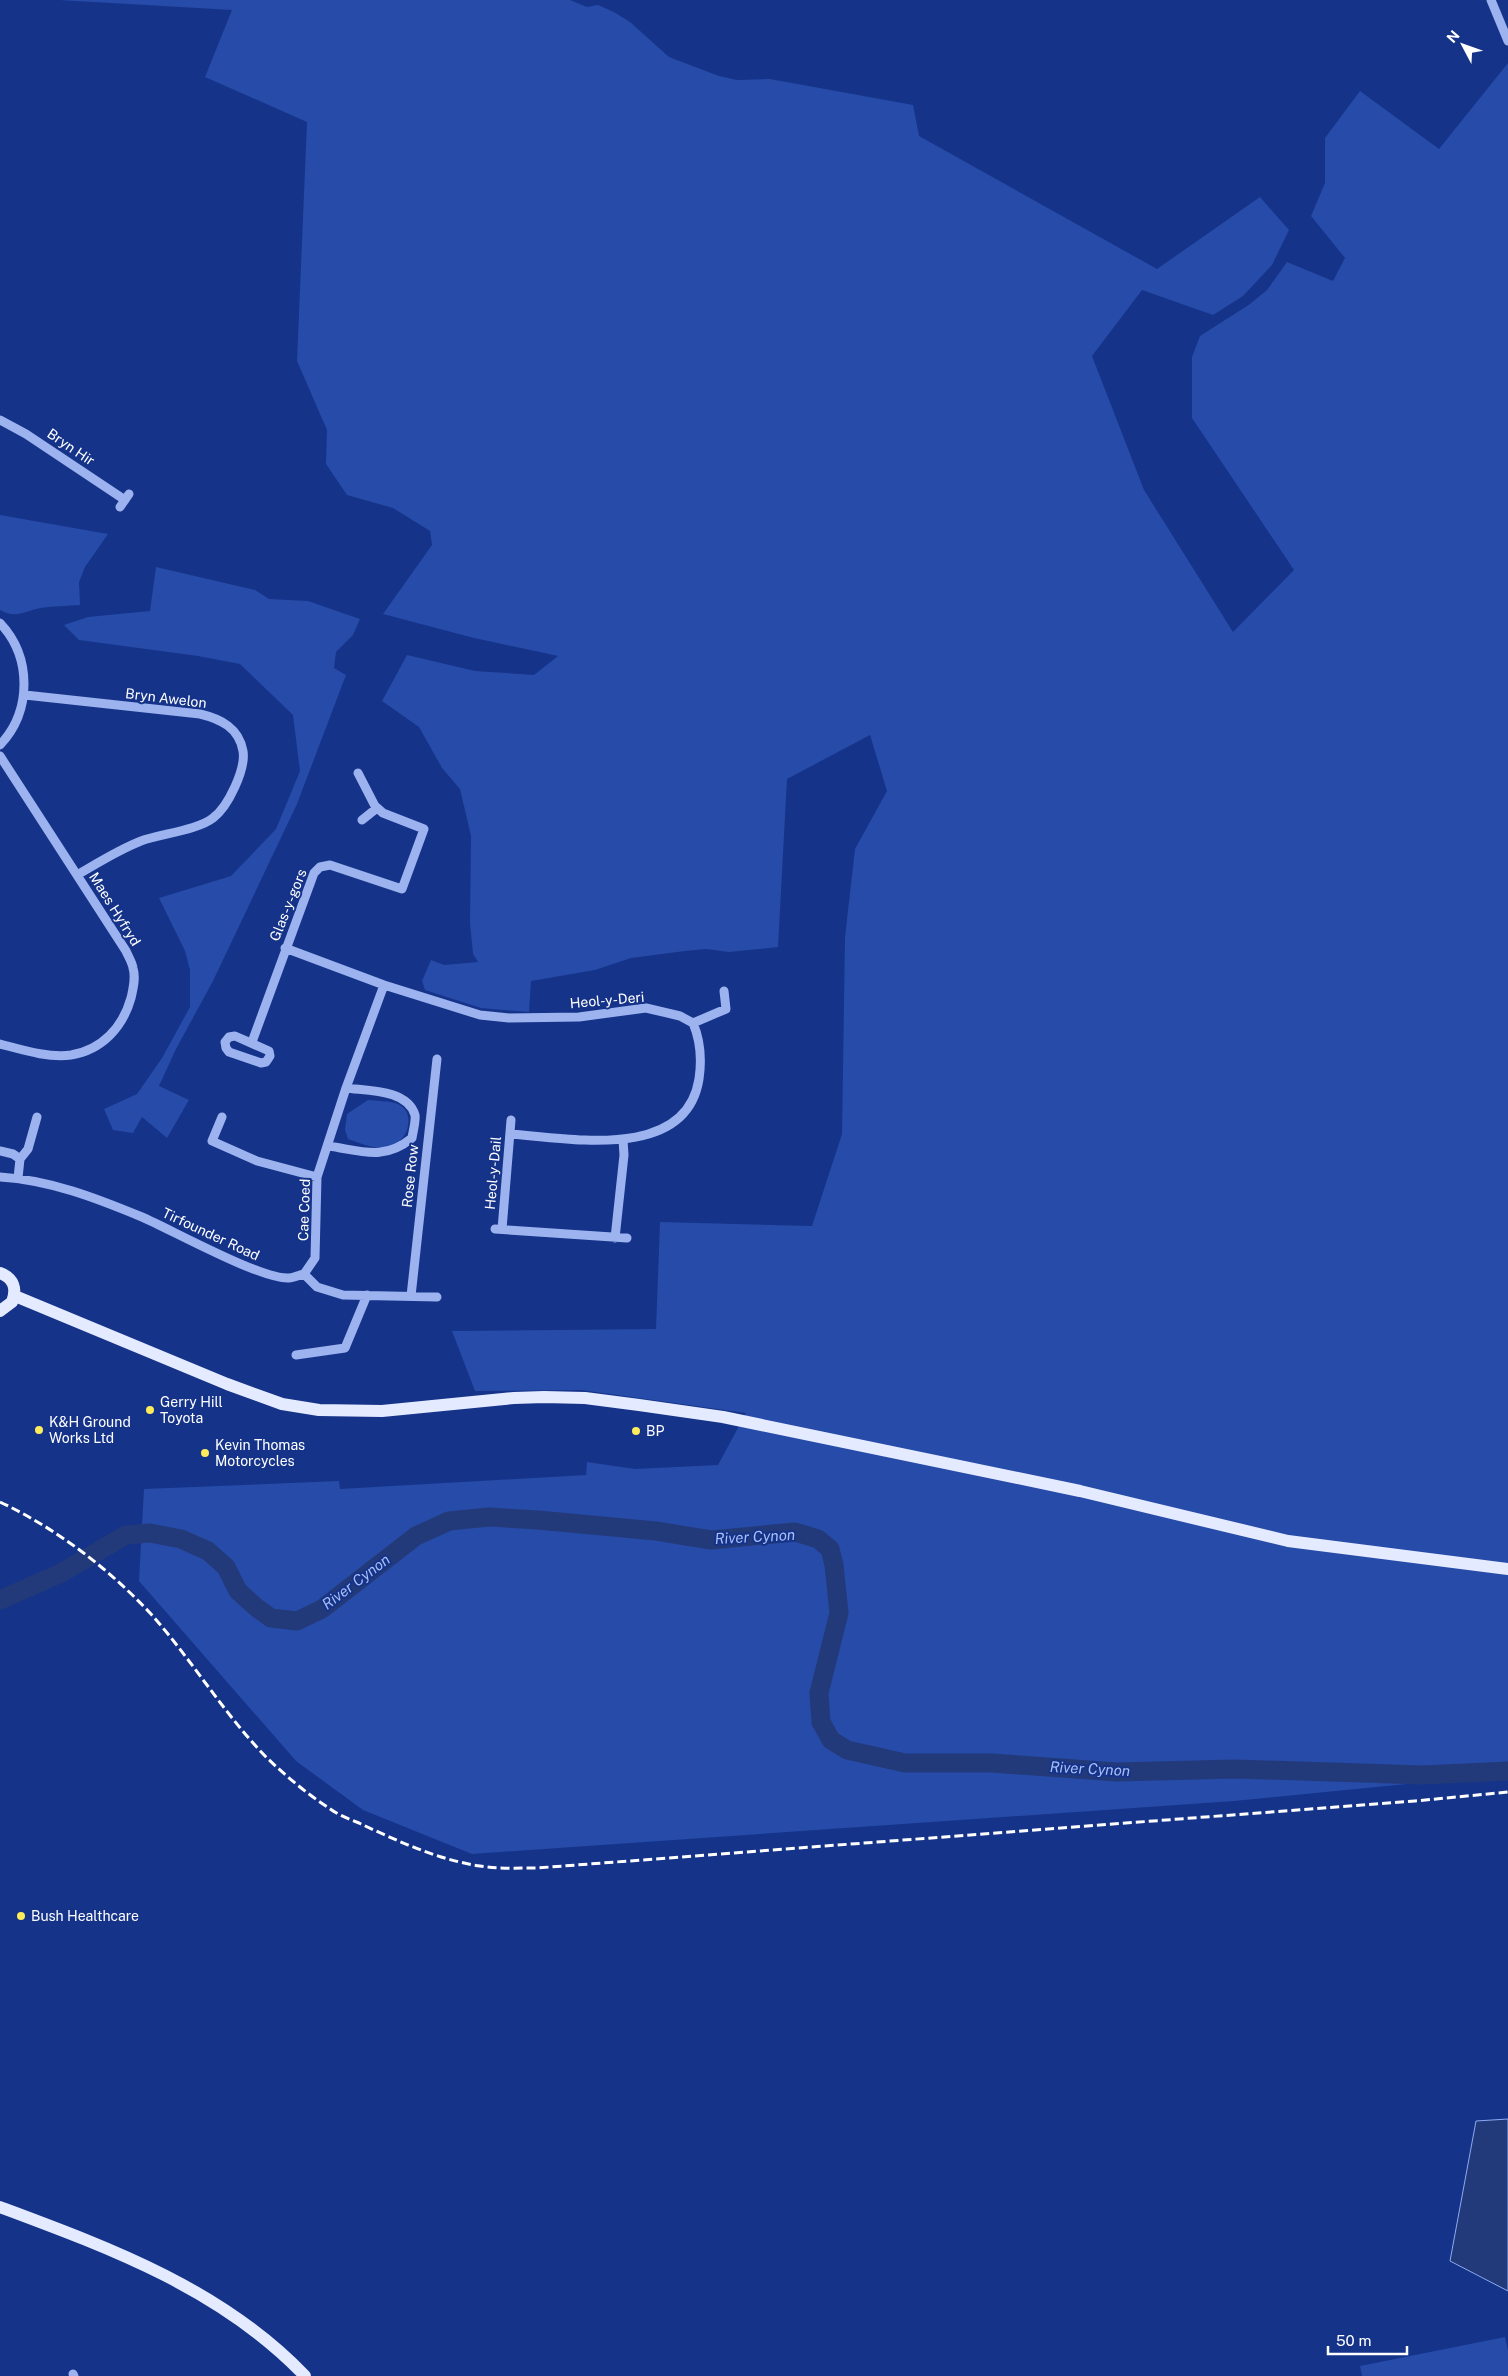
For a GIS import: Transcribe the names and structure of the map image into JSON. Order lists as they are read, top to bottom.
{
  "streets": {
    "street": [
      "Bryn Hir",
      "Bryn Awelon",
      "Glas-y-gors",
      "Maes Hyfryd",
      "Heol-y-Deri",
      "Heol-y-Dail",
      "Rose Row",
      "Cae Coed",
      "Tirfounder Road"
    ]
  },
  "crossings": [
    ["Bryn Awelon", "Maes Hyfryd"],
    ["Glas-y-gors", "Heol-y-Deri"],
    ["Heol-y-Deri", "Cae Coed"],
    ["Cae Coed", "Tirfounder Road"]
  ],
  "water": ["River Cynon"],
  "places": [
    "Gerry Hill Toyota",
    "K&H Ground Works Ltd",
    "BP",
    "Kevin Thomas Motorcycles",
    "Bush Healthcare"
  ],
  "scale_bar": "50 m",
  "north": "top left"
}
